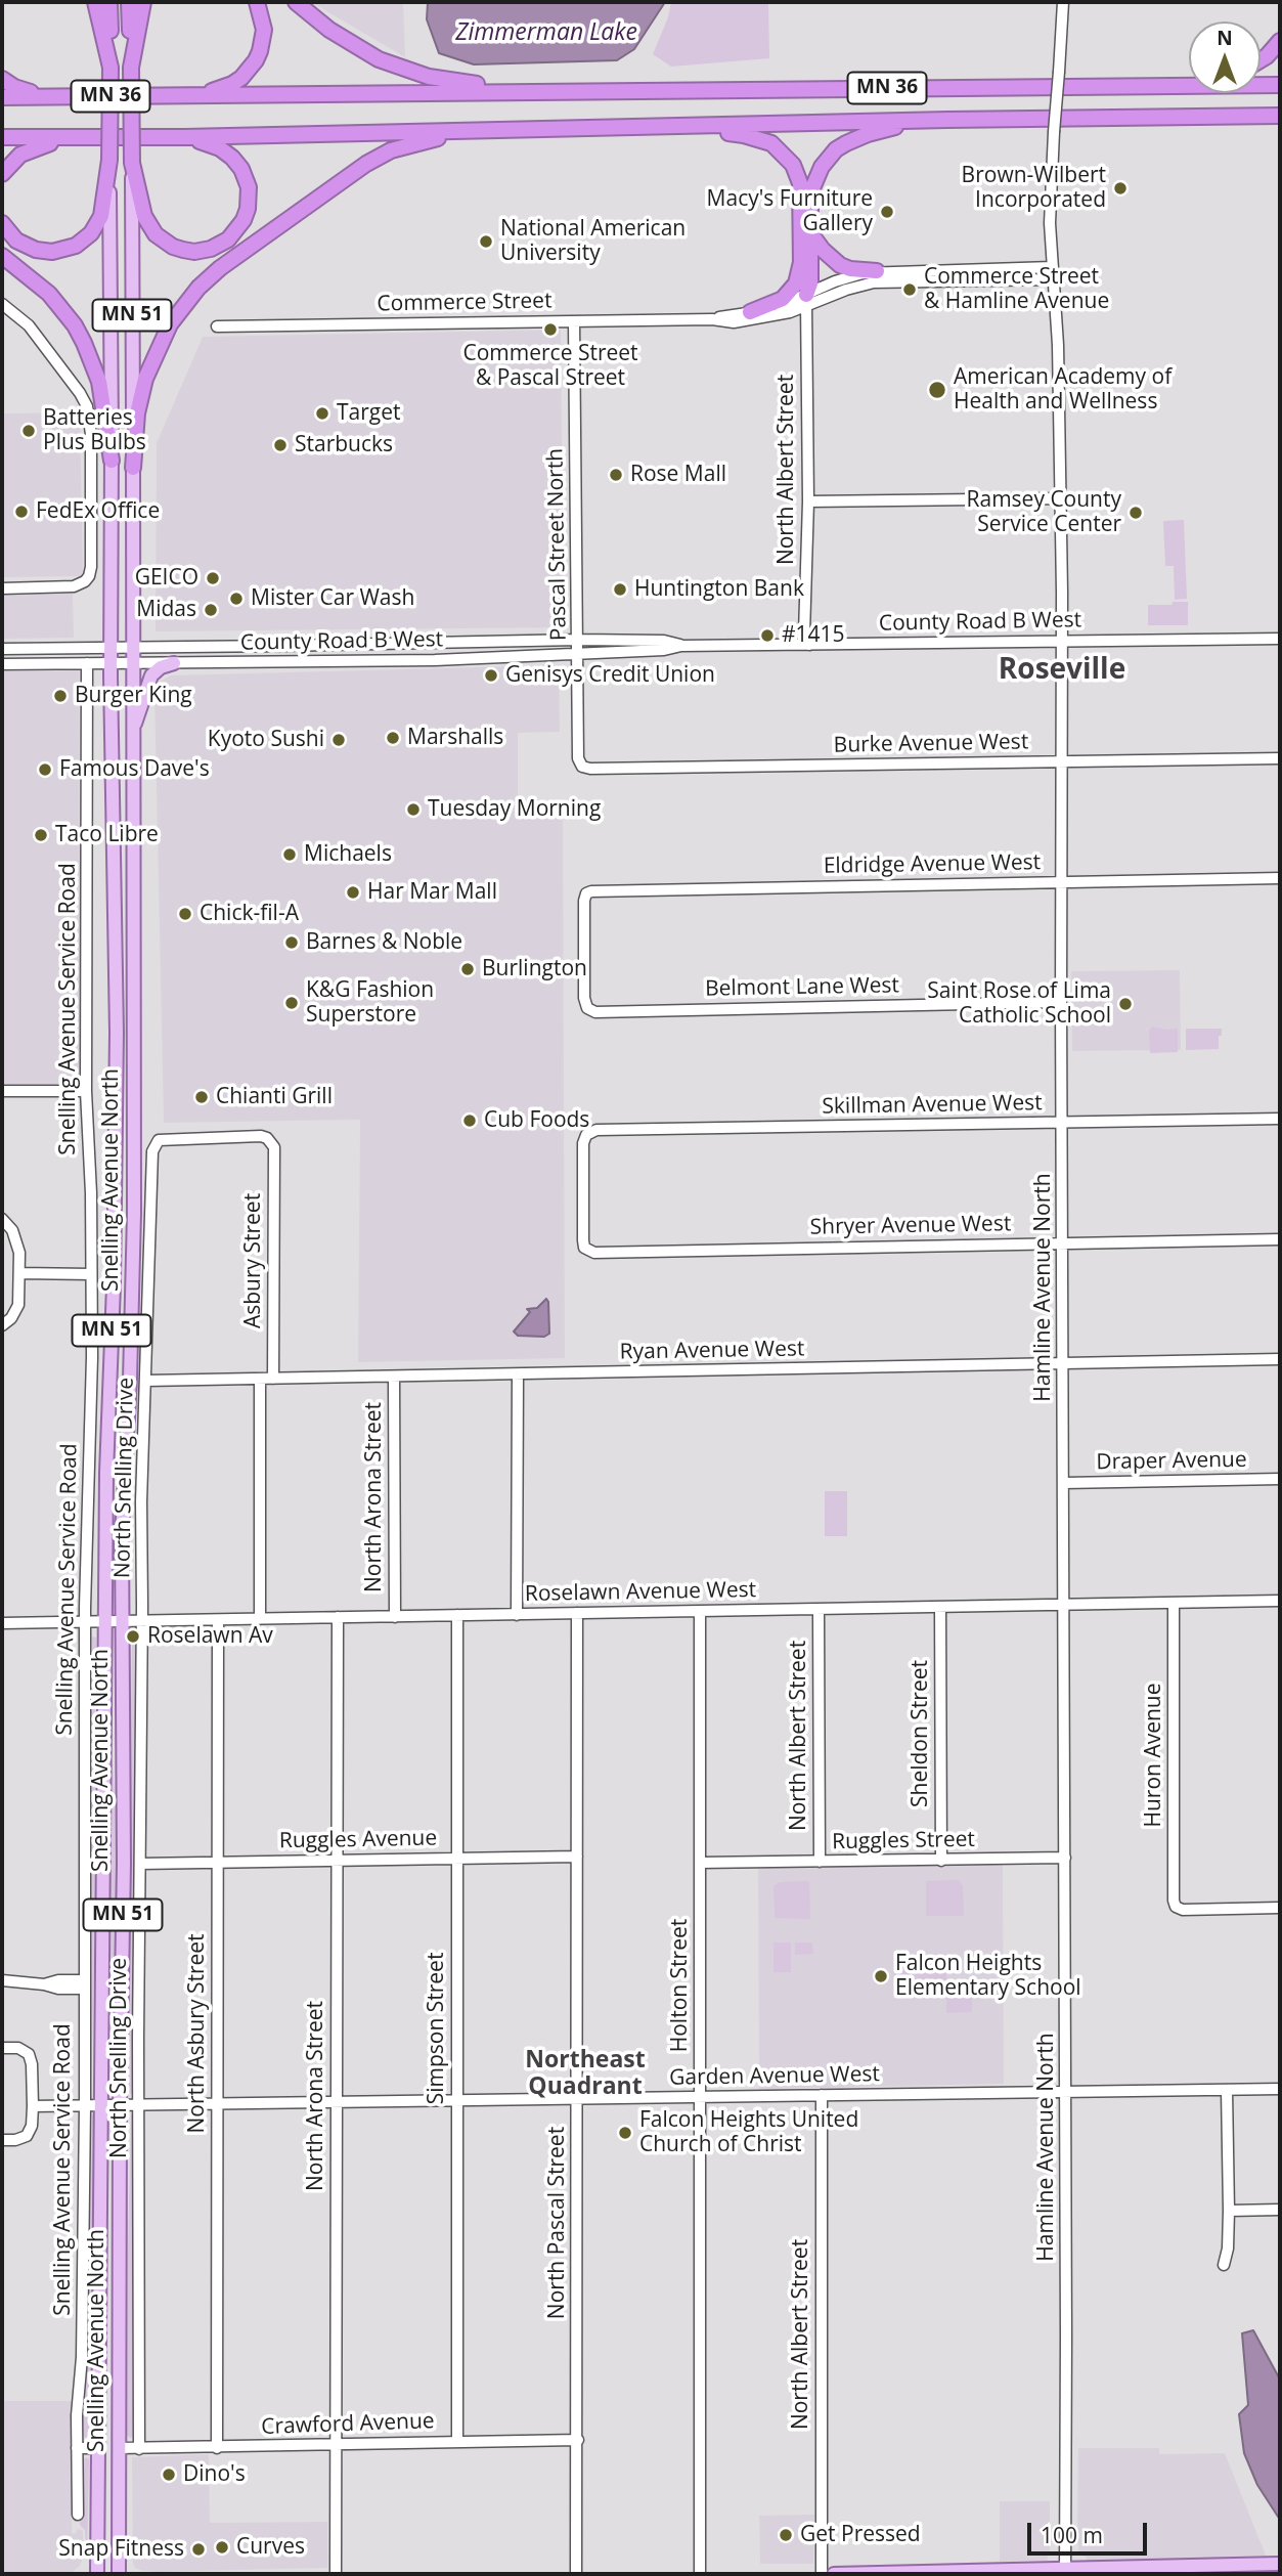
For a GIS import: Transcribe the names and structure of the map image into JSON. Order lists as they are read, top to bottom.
{
  "streets": {
    "highway": ["MN 36", "MN 51", "Snelling Avenue North"],
    "street": [
      "Commerce Street",
      "North Albert Street",
      "Pascal Street North",
      "County Road B West",
      "Burke Avenue West",
      "Eldridge Avenue West",
      "Belmont Lane West",
      "Snelling Avenue Service Road",
      "Skillman Avenue West",
      "Shryer Avenue West",
      "Asbury Street",
      "Hamline Avenue North",
      "Ryan Avenue West",
      "Draper Avenue",
      "North Snelling Drive",
      "North Arona Street",
      "Roselawn Avenue West",
      "Sheldon Street",
      "Huron Avenue",
      "Ruggles Avenue",
      "Ruggles Street",
      "Holton Street",
      "Simpson Street",
      "North Asbury Street",
      "Garden Avenue West",
      "North Pascal Street",
      "Crawford Avenue"
    ]
  },
  "crossings": [
    ["Commerce Street", "North Albert Street"],
    ["Commerce Street", "Pascal Street North"],
    ["Commerce Street", "Hamline Avenue North"],
    ["North Albert Street", "County Road B West"],
    ["North Albert Street", "Roselawn Avenue West"],
    ["North Albert Street", "Ruggles Street"],
    ["North Albert Street", "Garden Avenue West"],
    ["Pascal Street North", "County Road B West"],
    ["Pascal Street North", "Burke Avenue West"],
    ["County Road B West", "Snelling Avenue Service Road"],
    ["County Road B West", "Snelling Avenue North"],
    ["County Road B West", "Hamline Avenue North"],
    ["Burke Avenue West", "Hamline Avenue North"],
    ["Eldridge Avenue West", "Belmont Lane West"],
    ["Eldridge Avenue West", "Hamline Avenue North"],
    ["Belmont Lane West", "Hamline Avenue North"],
    ["Snelling Avenue Service Road", "Roselawn Avenue West"],
    ["Snelling Avenue Service Road", "Garden Avenue West"],
    ["Skillman Avenue West", "Shryer Avenue West"],
    ["Skillman Avenue West", "Hamline Avenue North"],
    ["Snelling Avenue North", "Roselawn Avenue West"],
    ["Snelling Avenue North", "Garden Avenue West"],
    ["Snelling Avenue North", "Crawford Avenue"],
    ["Shryer Avenue West", "Hamline Avenue North"],
    ["Asbury Street", "Ryan Avenue West"],
    ["Asbury Street", "North Snelling Drive"],
    ["Hamline Avenue North", "Ryan Avenue West"],
    ["Hamline Avenue North", "Draper Avenue"],
    ["Hamline Avenue North", "Roselawn Avenue West"],
    ["Hamline Avenue North", "Ruggles Street"],
    ["Hamline Avenue North", "Garden Avenue West"],
    ["Ryan Avenue West", "North Snelling Drive"],
    ["Ryan Avenue West", "North Arona Street"],
    ["North Snelling Drive", "Roselawn Avenue West"],
    ["North Snelling Drive", "Ruggles Avenue"],
    ["North Snelling Drive", "Garden Avenue West"],
    ["North Snelling Drive", "Crawford Avenue"],
    ["North Arona Street", "Roselawn Avenue West"],
    ["North Arona Street", "Ruggles Avenue"],
    ["North Arona Street", "Garden Avenue West"],
    ["North Arona Street", "Crawford Avenue"],
    ["Roselawn Avenue West", "Sheldon Street"],
    ["Roselawn Avenue West", "Huron Avenue"],
    ["Roselawn Avenue West", "Holton Street"],
    ["Roselawn Avenue West", "Simpson Street"],
    ["Roselawn Avenue West", "North Asbury Street"],
    ["Roselawn Avenue West", "North Pascal Street"],
    ["Sheldon Street", "Ruggles Street"],
    ["Ruggles Avenue", "Simpson Street"],
    ["Ruggles Avenue", "North Asbury Street"],
    ["Ruggles Avenue", "North Pascal Street"],
    ["Ruggles Street", "Holton Street"],
    ["Holton Street", "Garden Avenue West"],
    ["Simpson Street", "Garden Avenue West"],
    ["Simpson Street", "Crawford Avenue"],
    ["North Asbury Street", "Garden Avenue West"],
    ["North Asbury Street", "Crawford Avenue"],
    ["Garden Avenue West", "North Pascal Street"],
    ["North Pascal Street", "Crawford Avenue"]
  ],
  "districts": ["Roseville", "Northeast Quadrant"],
  "water": ["Zimmerman Lake"],
  "places": [
    "Brown-Wilbert Incorporated",
    "Macy's Furniture Gallery",
    "National American University",
    "Commerce Street & Hamline Avenue",
    "Commerce Street & Pascal Street",
    "American Academy of Health and Wellness",
    "Target",
    "Batteries Plus Bulbs",
    "Starbucks",
    "Rose Mall",
    "FedEx Office",
    "Ramsey County Service Center",
    "GEICO",
    "Huntington Bank",
    "Mister Car Wash",
    "Midas",
    "#1415",
    "Genisys Credit Union",
    "Burger King",
    "Marshalls",
    "Kyoto Sushi",
    "Famous Dave's",
    "Tuesday Morning",
    "Taco Libre",
    "Michaels",
    "Har Mar Mall",
    "Chick-fil-A",
    "Barnes & Noble",
    "Burlington",
    "K&G Fashion Superstore",
    "Saint Rose of Lima Catholic School",
    "Chianti Grill",
    "Cub Foods",
    "Roselawn Av",
    "Falcon Heights Elementary School",
    "Falcon Heights United Church of Christ",
    "Dino's",
    "Get Pressed",
    "Curves",
    "Snap Fitness"
  ],
  "scale_bar": "100 m",
  "north": "top"
}
